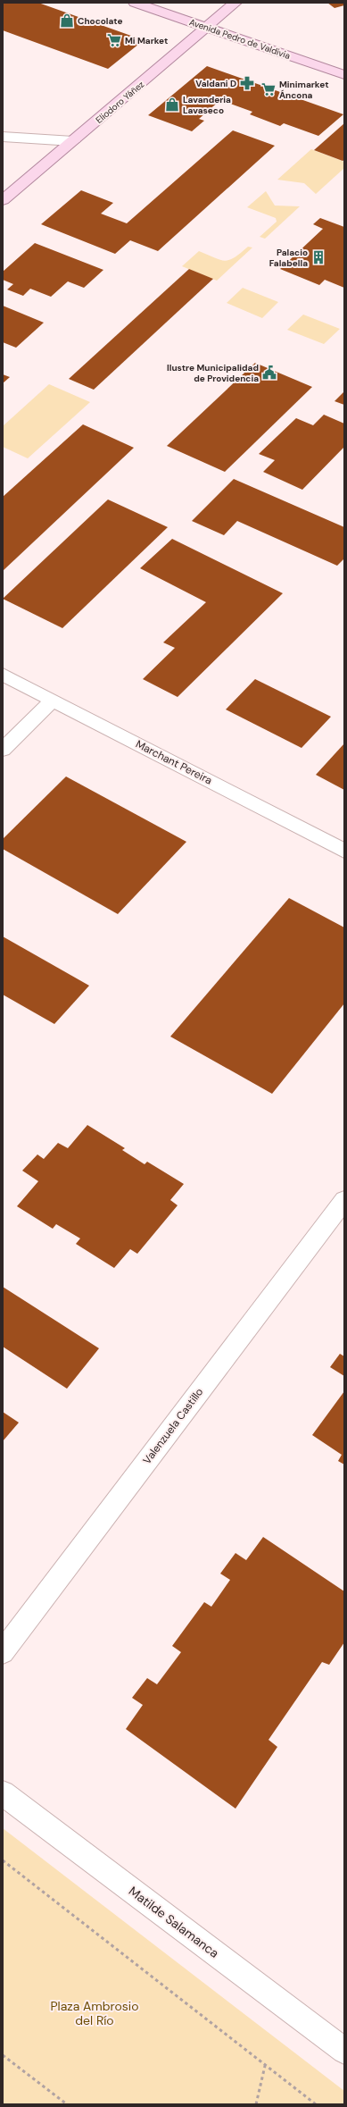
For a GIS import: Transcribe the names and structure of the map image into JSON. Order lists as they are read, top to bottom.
{
  "streets": {
    "main road": ["Avenida Pedro de Valdivia", "Eliodoro Yáñez"],
    "street": ["Marchant Pereira", "Valenzuela Castillo", "Matilde Salamanca"]
  },
  "crossings": [
    ["Avenida Pedro de Valdivia", "Eliodoro Yáñez"]
  ],
  "parks": ["Plaza Ambrosio del Río"],
  "places": {
    "shop": ["Chocolate", "Lavanderia Lavaseco"],
    "supermarket": ["Mi Market", "Minimarket Áncona"],
    "pharmacy": ["Valdani D"],
    "building": ["Palacio Falabella"],
    "public building": ["Ilustre Municipalidad de Providencia"]
  }
}
